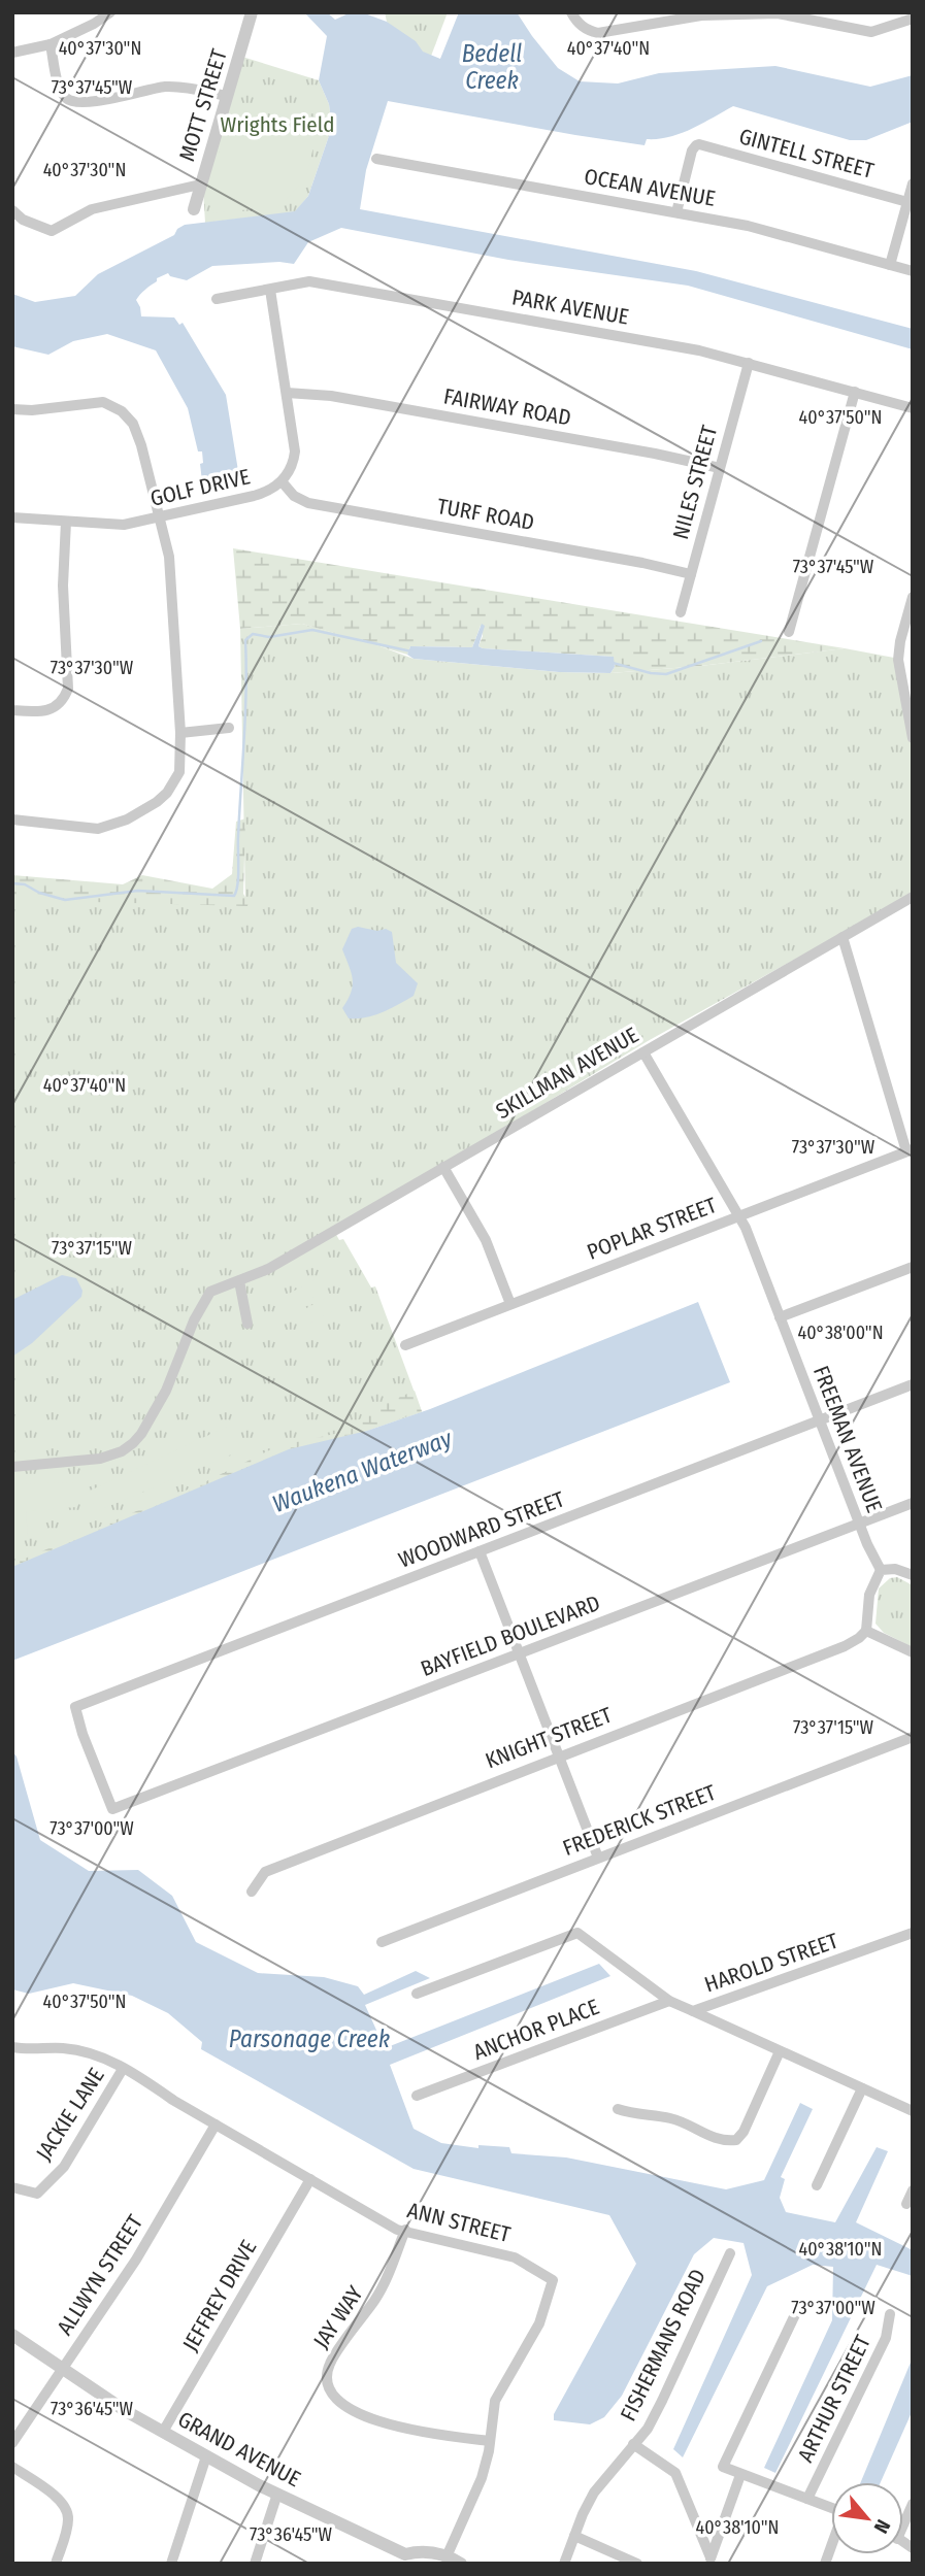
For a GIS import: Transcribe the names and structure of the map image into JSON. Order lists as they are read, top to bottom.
{
  "streets": {
    "street": [
      "MOTT STREET",
      "GINTELL STREET",
      "OCEAN AVENUE",
      "PARK AVENUE",
      "FAIRWAY ROAD",
      "NILES STREET",
      "GOLF DRIVE",
      "TURF ROAD",
      "SKILLMAN AVENUE",
      "POPLAR STREET",
      "FREEMAN AVENUE",
      "WOODWARD STREET",
      "BAYFIELD BOULEVARD",
      "KNIGHT STREET",
      "FREDERICK STREET",
      "HAROLD STREET",
      "ANCHOR PLACE",
      "JACKIE LANE",
      "ANN STREET",
      "ALLWYN STREET",
      "JEFFREY DRIVE",
      "JAY WAY",
      "FISHERMANS ROAD",
      "ARTHUR STREET",
      "GRAND AVENUE"
    ]
  },
  "crossings": [
    ["GINTELL STREET", "OCEAN AVENUE"],
    ["PARK AVENUE", "NILES STREET"],
    ["PARK AVENUE", "GOLF DRIVE"],
    ["FAIRWAY ROAD", "NILES STREET"],
    ["FAIRWAY ROAD", "GOLF DRIVE"],
    ["NILES STREET", "TURF ROAD"],
    ["GOLF DRIVE", "TURF ROAD"],
    ["SKILLMAN AVENUE", "FREEMAN AVENUE"],
    ["POPLAR STREET", "FREEMAN AVENUE"],
    ["FREEMAN AVENUE", "WOODWARD STREET"],
    ["FREEMAN AVENUE", "BAYFIELD BOULEVARD"],
    ["WOODWARD STREET", "BAYFIELD BOULEVARD"],
    ["HAROLD STREET", "ANCHOR PLACE"],
    ["JACKIE LANE", "ANN STREET"],
    ["ANN STREET", "ALLWYN STREET"],
    ["ANN STREET", "JEFFREY DRIVE"],
    ["ANN STREET", "JAY WAY"],
    ["ANN STREET", "GRAND AVENUE"],
    ["ALLWYN STREET", "GRAND AVENUE"],
    ["JEFFREY DRIVE", "GRAND AVENUE"]
  ],
  "water": ["Bedell Creek", "Waukena Waterway", "Parsonage Creek"],
  "parks": ["Wrights Field"],
  "north": "bottom right",
  "coordinates": [
    "40°37'30\"N",
    "40°37'40\"N",
    "73°37'45\"W",
    "40°37'50\"N",
    "73°37'30\"W",
    "73°37'15\"W",
    "40°38'00\"N",
    "73°37'00\"W",
    "40°38'10\"N",
    "73°36'45\"W"
  ]
}
